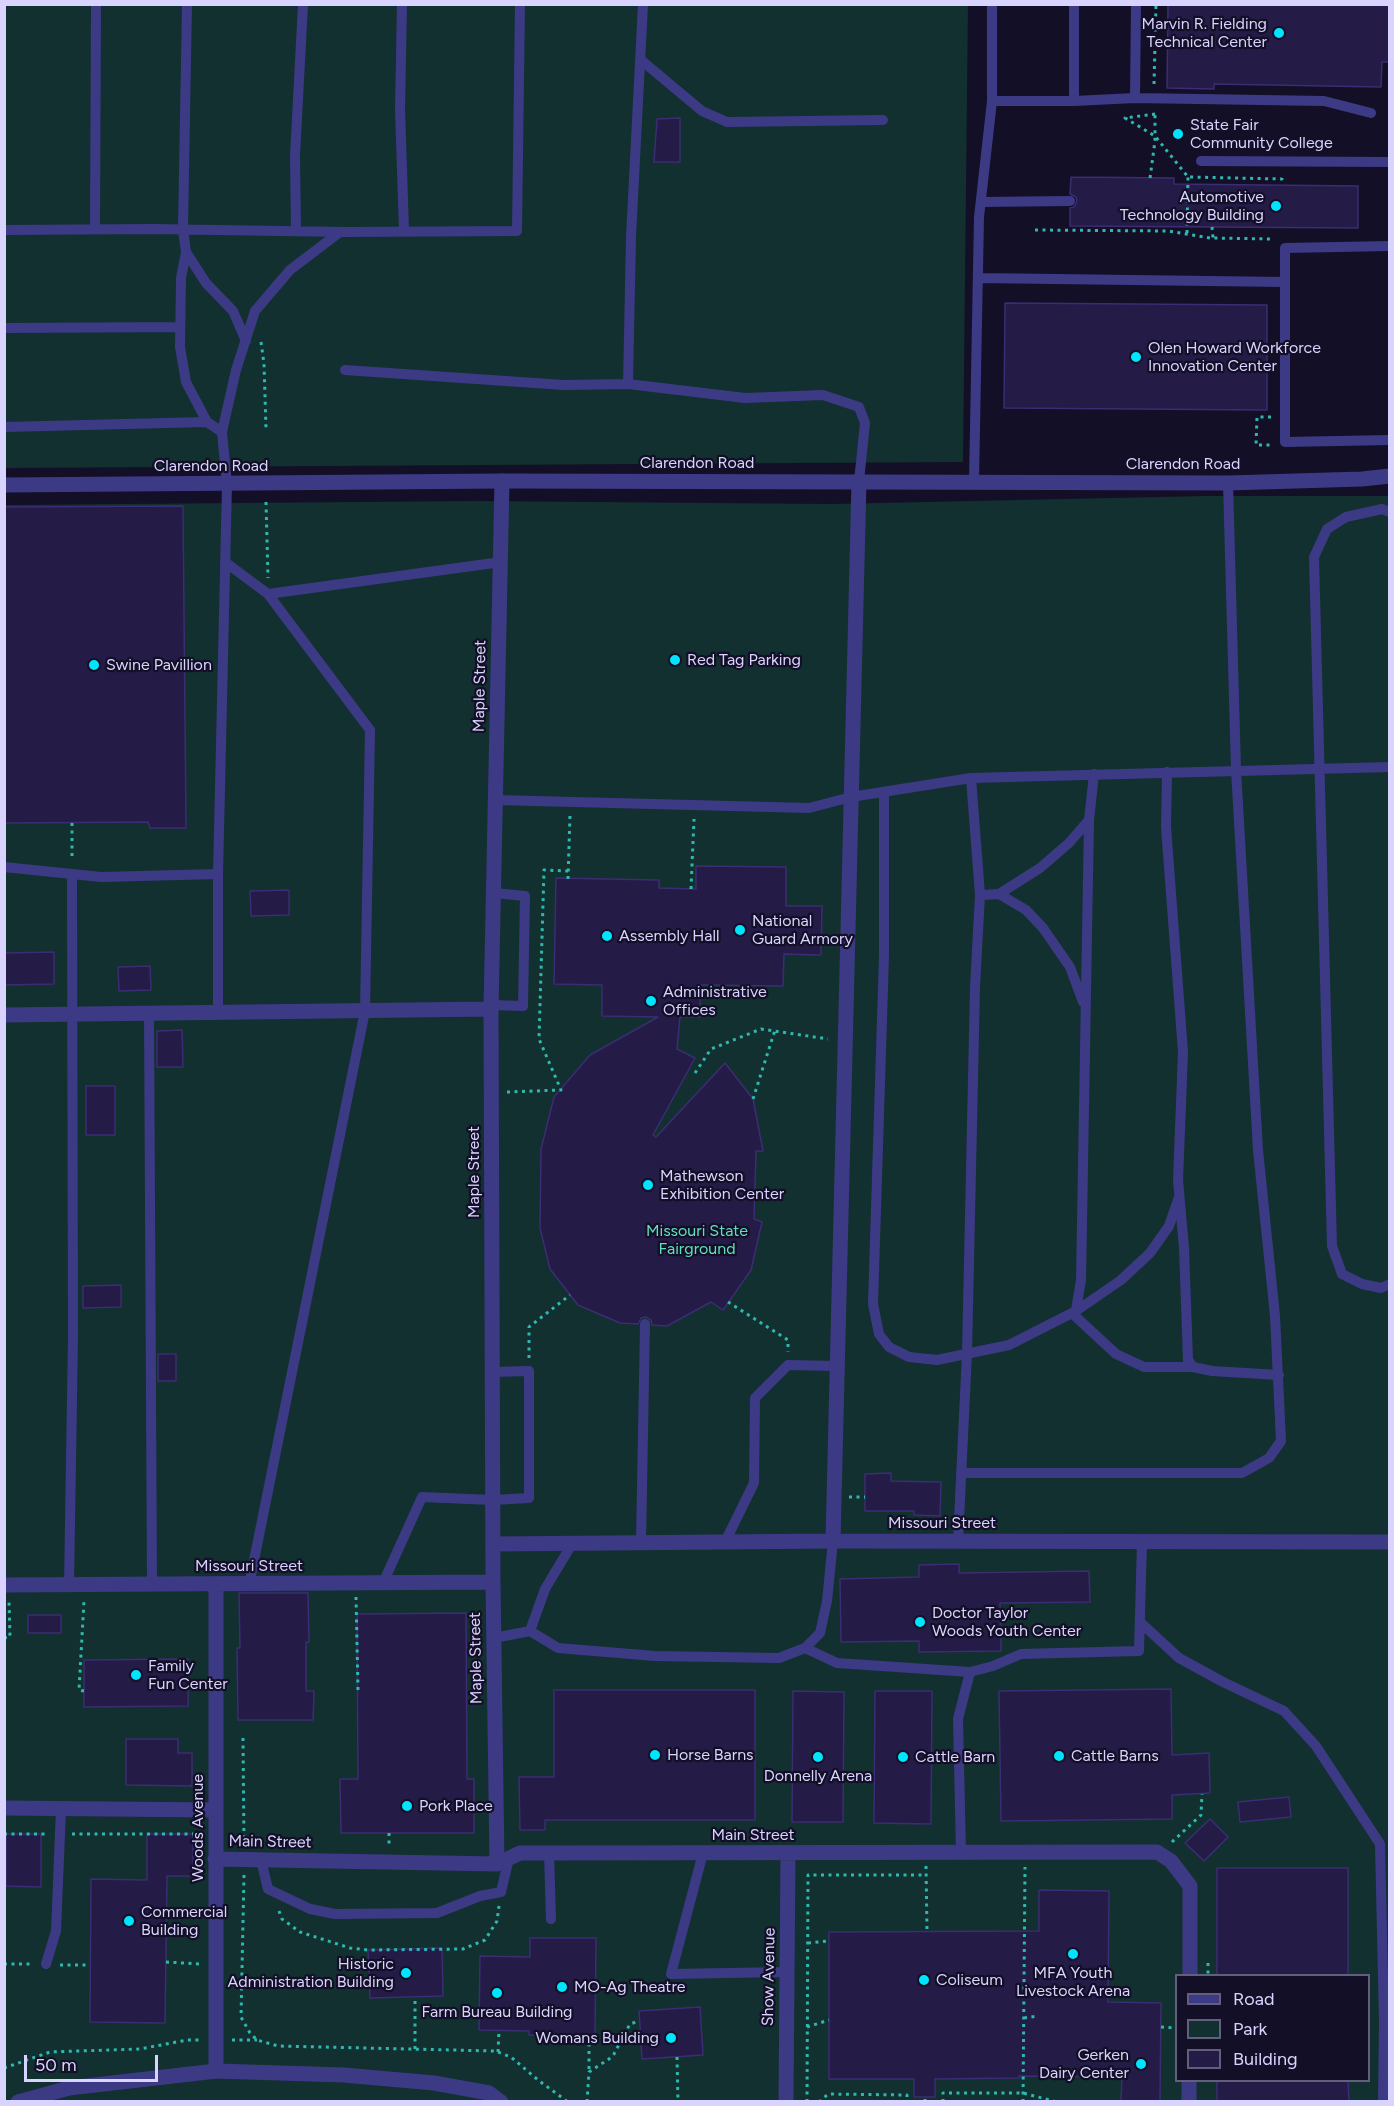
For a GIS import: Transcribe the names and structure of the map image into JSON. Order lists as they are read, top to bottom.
{
  "streets": {
    "street": [
      "Clarendon Road",
      "Maple Street",
      "Missouri Street",
      "Woods Avenue",
      "Main Street",
      "Show Avenue"
    ]
  },
  "crossings": [
    ["Clarendon Road", "Maple Street"],
    ["Maple Street", "Missouri Street"],
    ["Maple Street", "Main Street"],
    ["Missouri Street", "Woods Avenue"],
    ["Woods Avenue", "Main Street"],
    ["Main Street", "Show Avenue"]
  ],
  "parks": ["Missouri State Fairground"],
  "places": [
    "Marvin R. Fielding Technical Center",
    "State Fair Community College",
    "Automotive Technology Building",
    "Olen Howard Workforce Innovation Center",
    "Red Tag Parking",
    "Swine Pavillion",
    "National Guard Armory",
    "Assembly Hall",
    "Administrative Offices",
    "Mathewson Exhibition Center",
    "Doctor Taylor Woods Youth Center",
    "Family Fun Center",
    "Horse Barns",
    "Cattle Barns",
    "Donnelly Arena",
    "Cattle Barn",
    "Pork Place",
    "Commercial Building",
    "MFA Youth Livestock Arena",
    "Historic Administration Building",
    "Coliseum",
    "MO-Ag Theatre",
    "Farm Bureau Building",
    "Womans Building",
    "Gerken Dairy Center"
  ],
  "legend": ["Road", "Park", "Building"],
  "scale_bar": "50 m"
}
